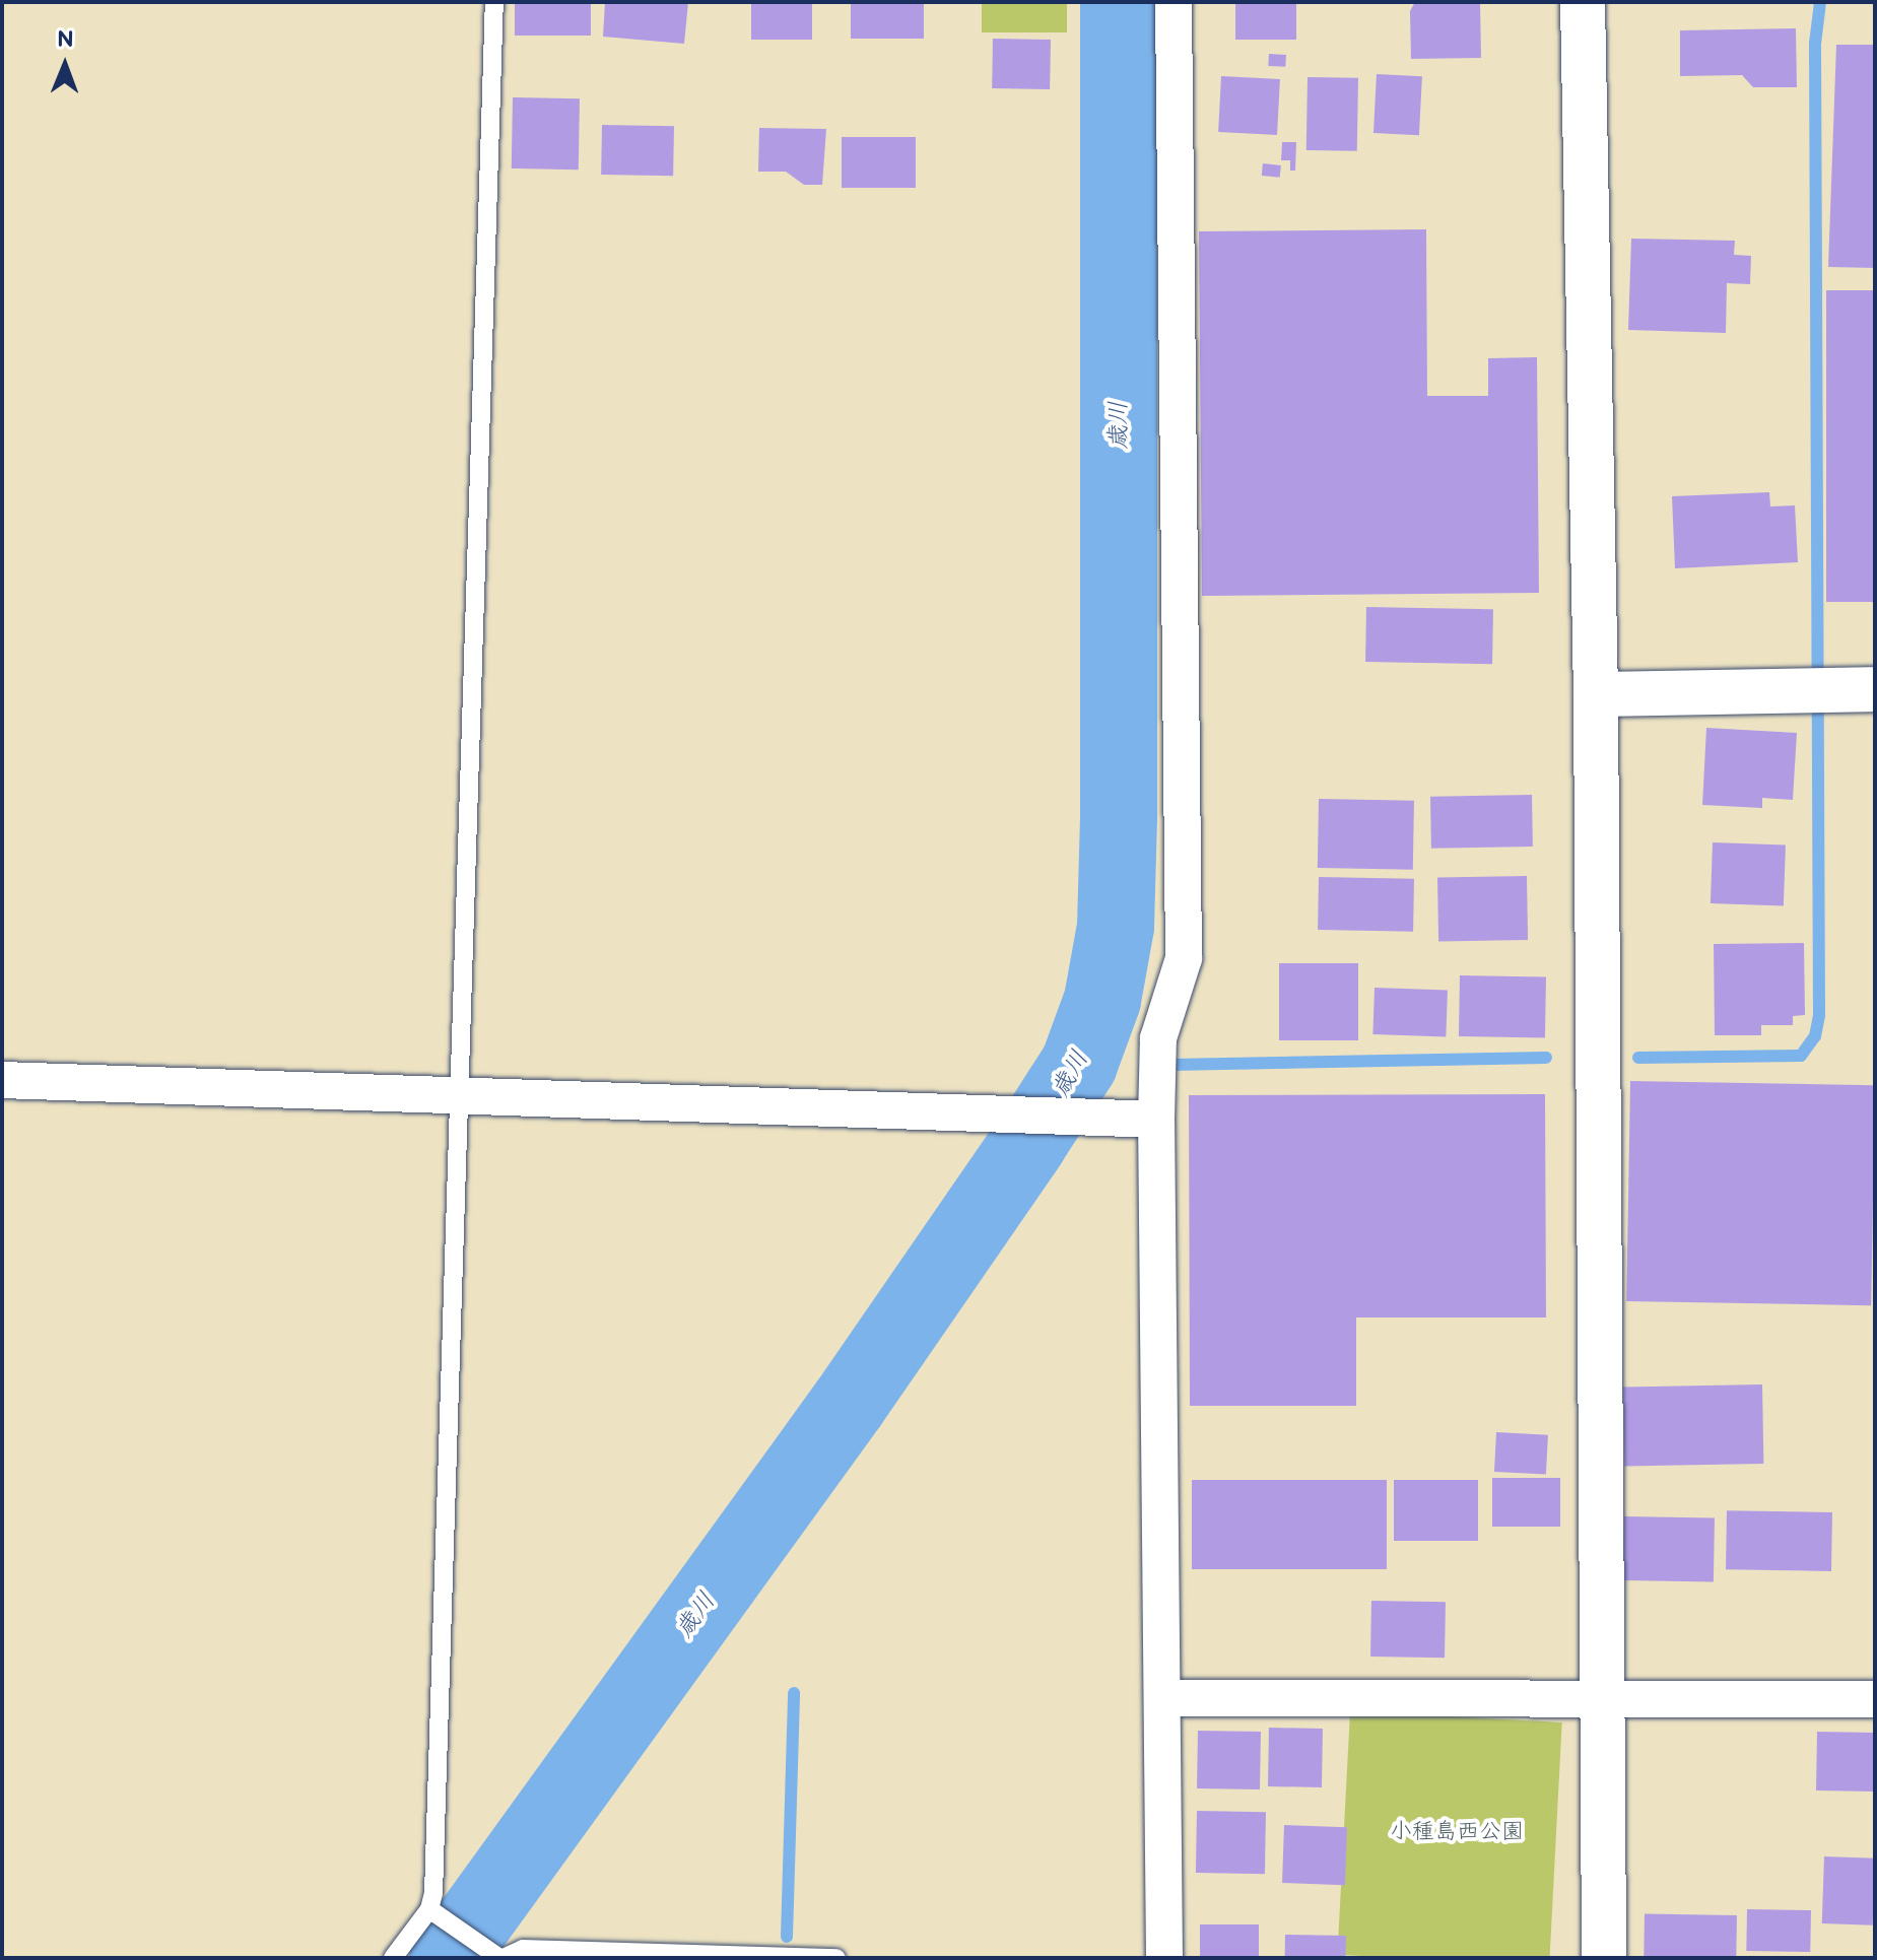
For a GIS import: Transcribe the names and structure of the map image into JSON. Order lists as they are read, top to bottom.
{
  "water": ["歳川"],
  "parks": ["小種島西公園"],
  "north": "top"
}
